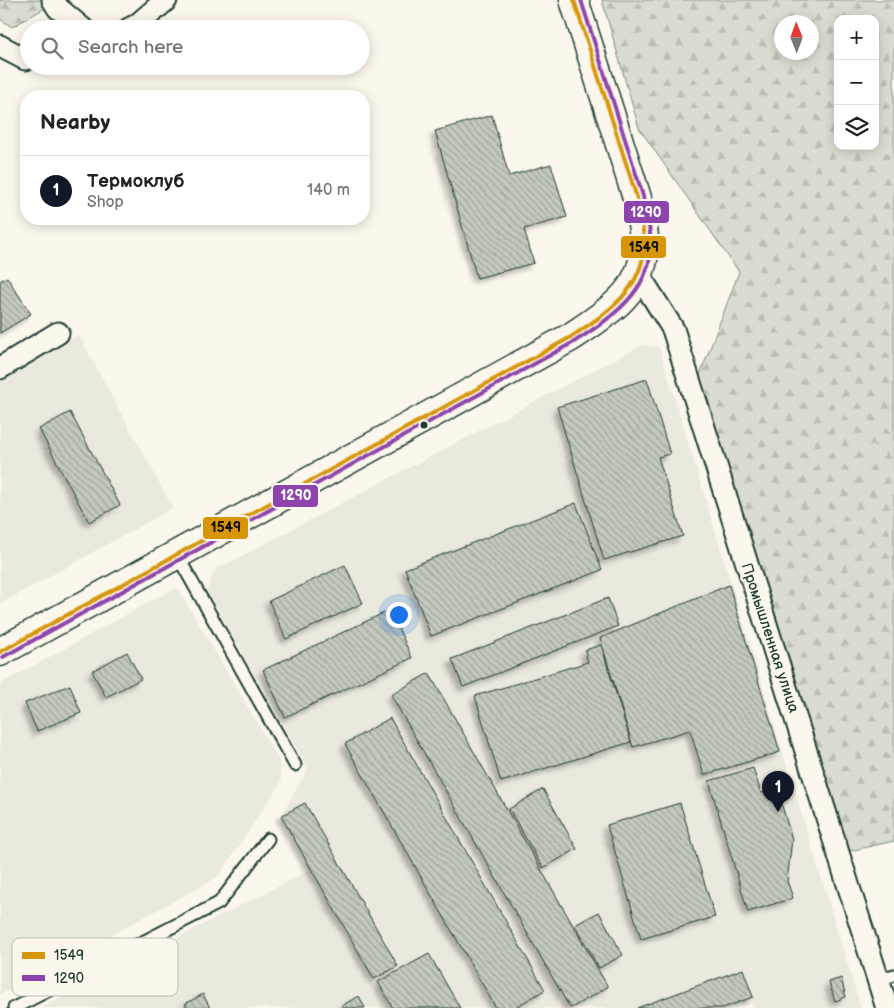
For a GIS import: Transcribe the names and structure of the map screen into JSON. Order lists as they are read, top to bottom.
{
  "streets": {
    "street": ["Промышленная улица"]
  },
  "lines": ["transit line 1549", "transit line 1290"],
  "legend": ["1549", "1290"],
  "north": "top",
  "page": {
    "map_buttons": ["+", "−"],
    "search": "Search here",
    "heading": "Nearby",
    "list": [
      {
        "mark": "1",
        "name": "Термоклуб",
        "note": "Shop",
        "value": "140 m"
      }
    ],
    "pins": "1"
  }
}
